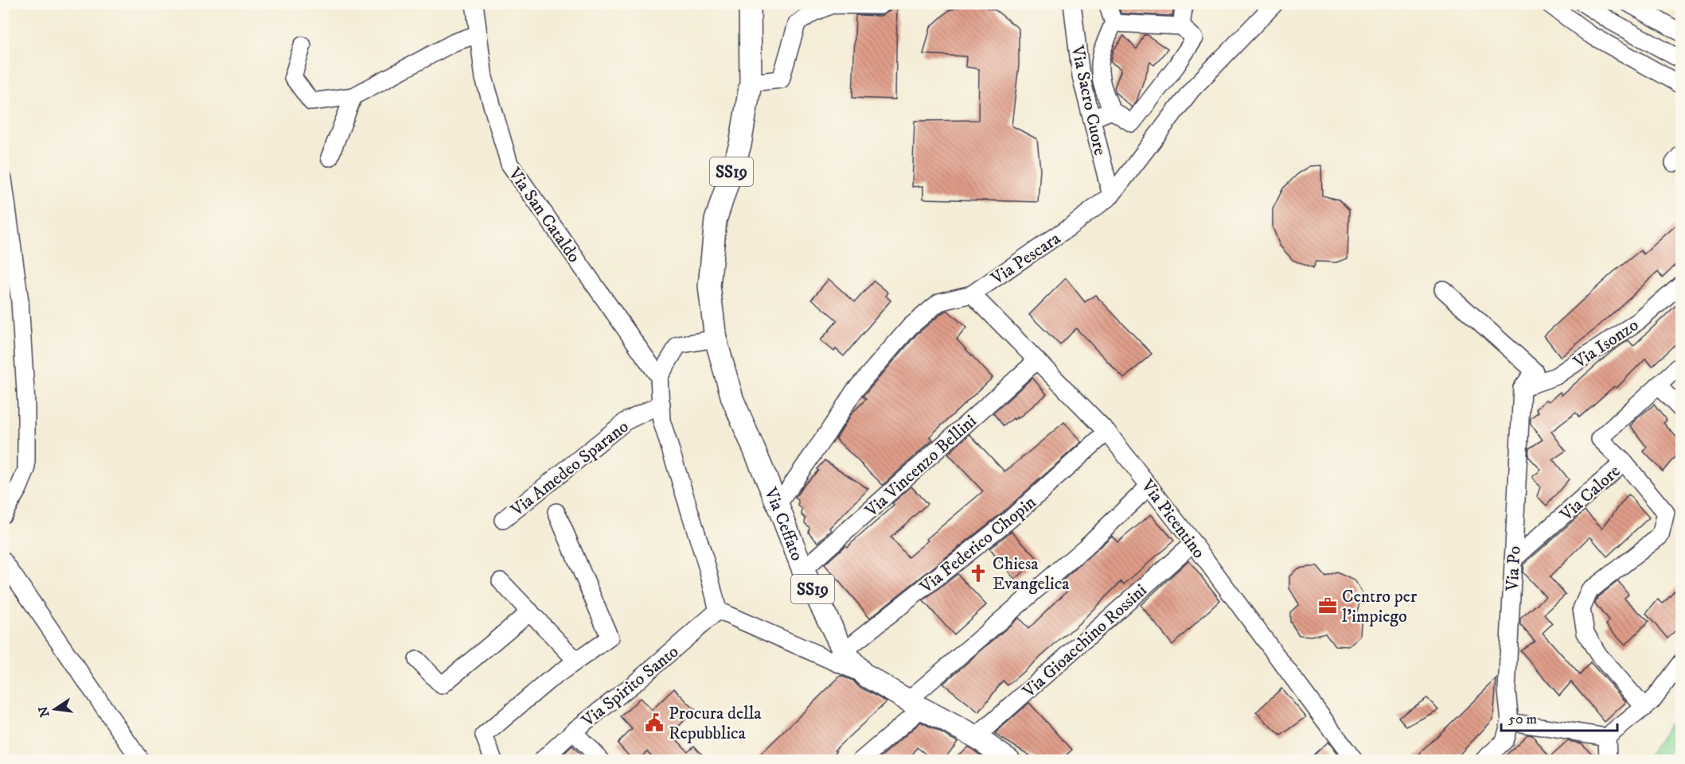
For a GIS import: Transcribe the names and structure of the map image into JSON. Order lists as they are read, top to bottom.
{
  "streets": {
    "main road": ["SS19", "Via Ceffato"],
    "street": [
      "Via Sacro Cuore",
      "Via San Cataldo",
      "Via Pescara",
      "Via Isonzo",
      "Via Vincenzo Bellini",
      "Via Amedeo Sparano",
      "Via Calore",
      "Via Picentino",
      "Via Federico Chopin",
      "Via Po",
      "Via Gioacchino Rossini",
      "Via Spirito Santo"
    ]
  },
  "crossings": [
    ["Via Sacro Cuore", "Via Pescara"],
    ["SS19", "Via Ceffato"],
    ["Via Pescara", "Via Picentino"],
    ["Via Pescara", "Via Ceffato"],
    ["Via Isonzo", "Via Po"],
    ["Via Vincenzo Bellini", "Via Picentino"],
    ["Via Vincenzo Bellini", "Via Ceffato"],
    ["Via Calore", "Via Po"],
    ["Via Picentino", "Via Federico Chopin"],
    ["Via Picentino", "Via Gioacchino Rossini"],
    ["Via Ceffato", "Via Federico Chopin"],
    ["Via Ceffato", "Via Gioacchino Rossini"]
  ],
  "places": {
    "church": ["Chiesa Evangelica"],
    "office": ["Centro per l'impiego"],
    "public building": ["Procura della Repubblica"]
  },
  "scale_bar": "50 m",
  "north": "left"
}
